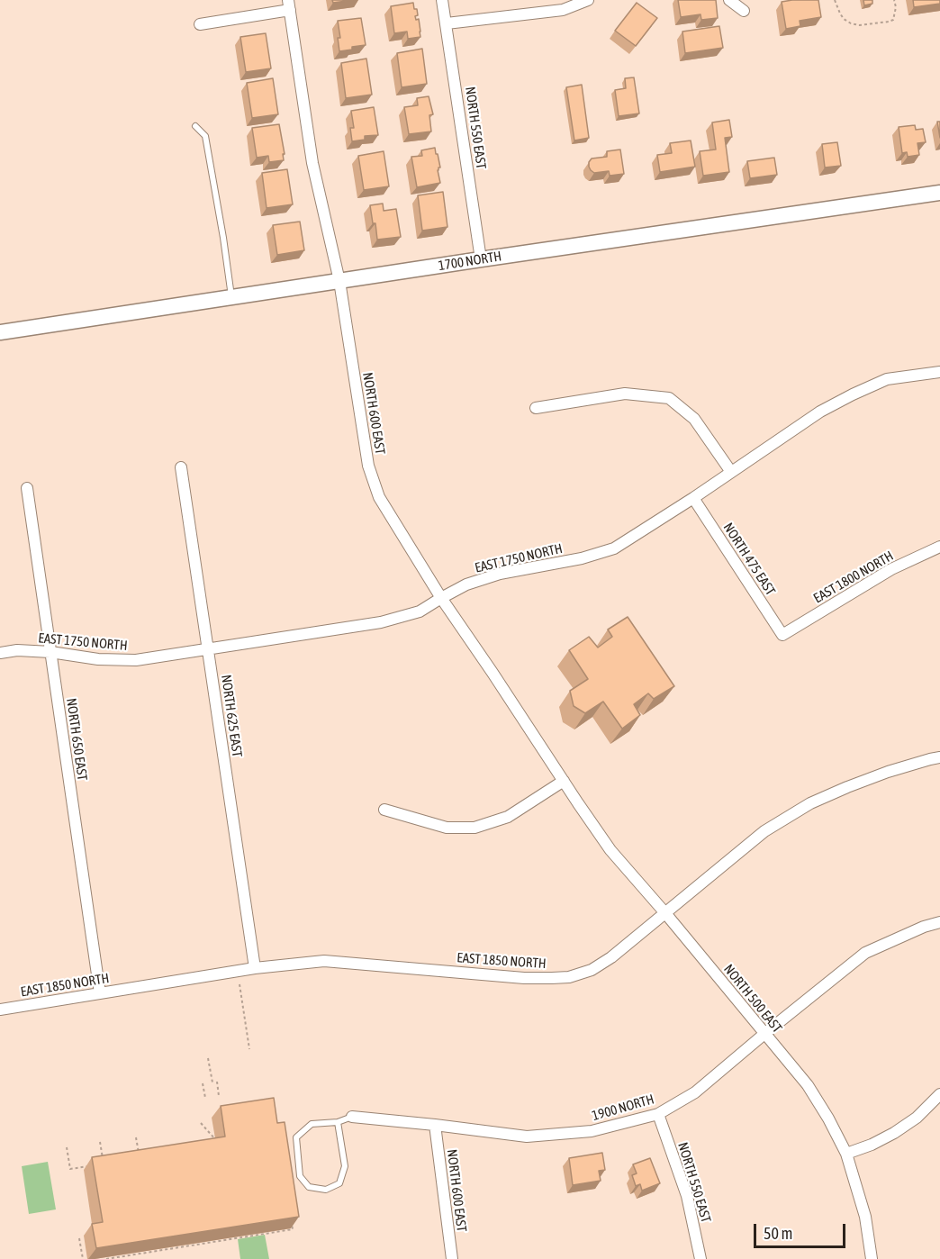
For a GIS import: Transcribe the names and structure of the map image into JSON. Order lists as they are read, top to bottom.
{
  "streets": {
    "street": [
      "NORTH 550 EAST",
      "1700 NORTH",
      "NORTH 600 EAST",
      "EAST 1750 NORTH",
      "NORTH 475 EAST",
      "EAST 1800 NORTH",
      "NORTH 625 EAST",
      "NORTH 650 EAST",
      "EAST 1850 NORTH",
      "NORTH 500 EAST",
      "1900 NORTH"
    ]
  },
  "crossings": [
    ["NORTH 550 EAST", "1700 NORTH"],
    ["NORTH 550 EAST", "1900 NORTH"],
    ["1700 NORTH", "NORTH 600 EAST"],
    ["NORTH 600 EAST", "EAST 1750 NORTH"],
    ["NORTH 600 EAST", "NORTH 500 EAST"],
    ["NORTH 600 EAST", "1900 NORTH"],
    ["EAST 1750 NORTH", "NORTH 475 EAST"],
    ["EAST 1750 NORTH", "NORTH 625 EAST"],
    ["EAST 1750 NORTH", "NORTH 650 EAST"],
    ["NORTH 475 EAST", "EAST 1800 NORTH"],
    ["NORTH 625 EAST", "EAST 1850 NORTH"],
    ["NORTH 650 EAST", "EAST 1850 NORTH"],
    ["EAST 1850 NORTH", "NORTH 500 EAST"],
    ["NORTH 500 EAST", "1900 NORTH"]
  ],
  "scale_bar": "50 m"
}
